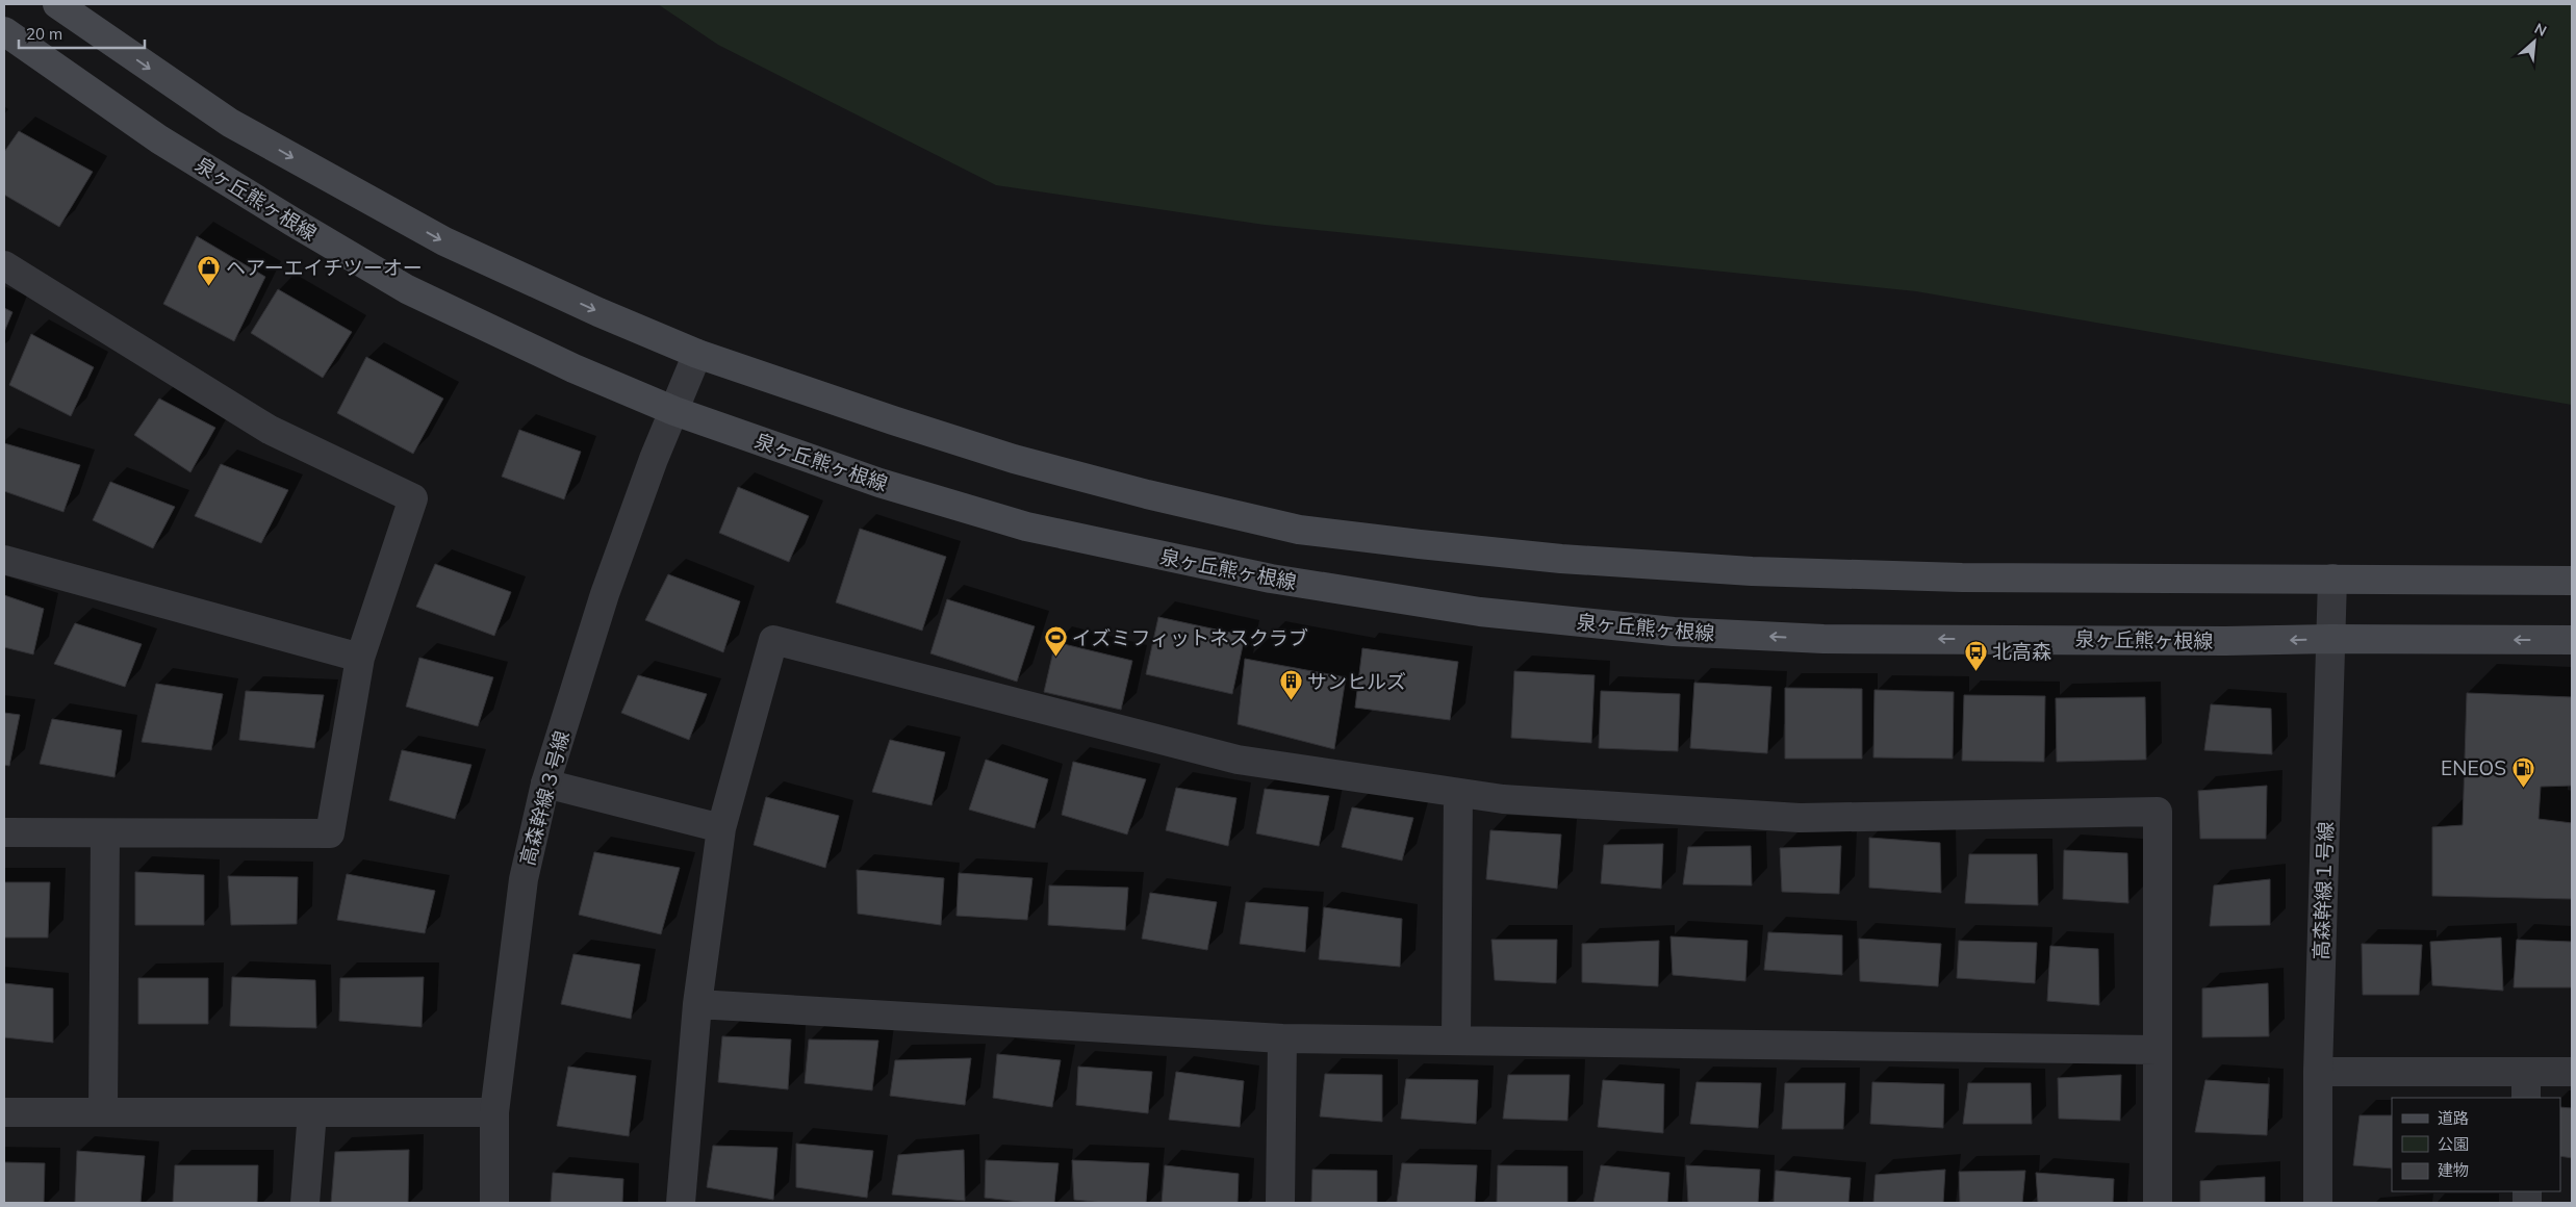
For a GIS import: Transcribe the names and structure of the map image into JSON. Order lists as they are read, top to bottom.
{
  "streets": {
    "main road": ["泉ヶ丘熊ヶ根線"],
    "street": ["高森幹線３号線", "高森幹線１号線"]
  },
  "crossings": [
    ["泉ヶ丘熊ヶ根線", "高森幹線３号線"],
    ["泉ヶ丘熊ヶ根線", "高森幹線１号線"]
  ],
  "places": {
    "shop": ["ヘアーエイチツーオー"],
    "sports": ["イズミフィットネスクラブ"],
    "bus stop": ["北高森"],
    "building": ["サンヒルズ"],
    "fuel station": ["ENEOS"]
  },
  "legend": ["道路", "公園", "建物"],
  "scale_bar": "20 m",
  "north": "top right"
}
